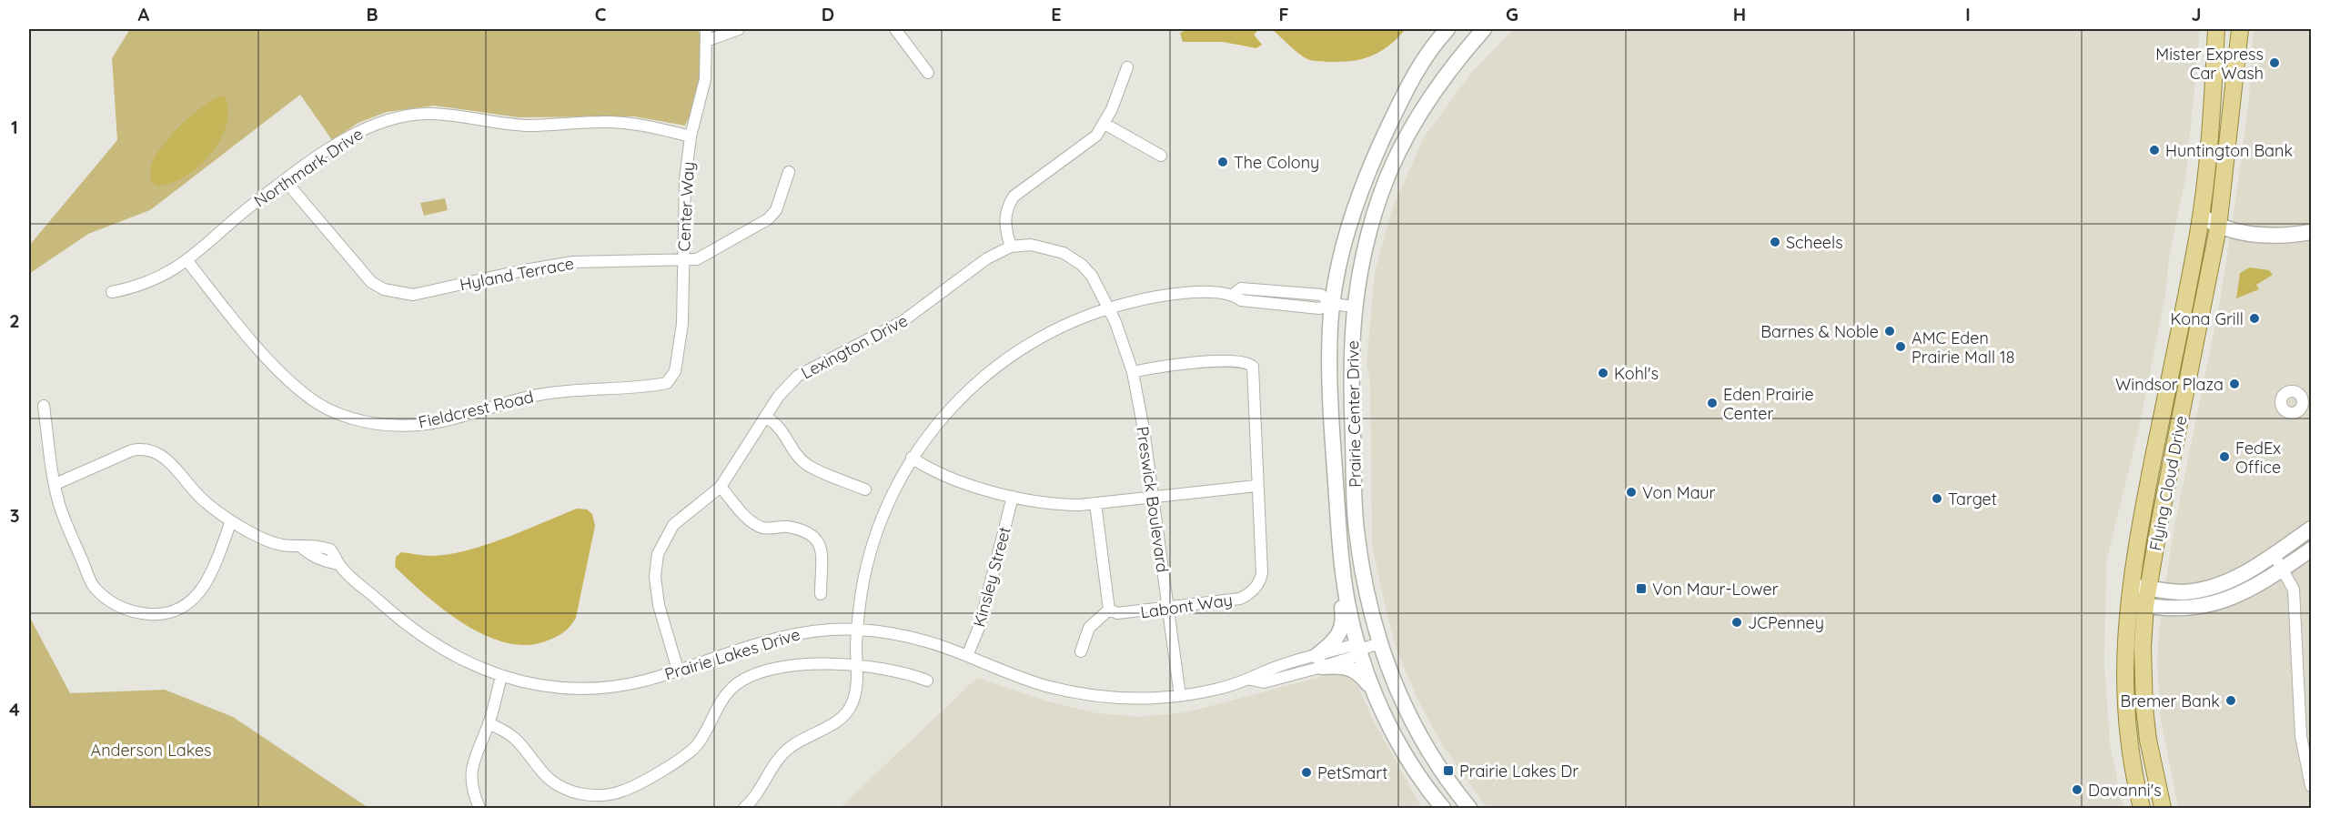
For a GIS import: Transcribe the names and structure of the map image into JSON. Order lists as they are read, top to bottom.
{
  "streets": {
    "main road": ["Prairie Center Drive", "Flying Cloud Drive"],
    "street": [
      "Northmark Drive",
      "Center Way",
      "Hyland Terrace",
      "Lexington Drive",
      "Fieldcrest Road",
      "Preswick Boulevard",
      "Kinsley Street",
      "Labont Way",
      "Prairie Lakes Drive"
    ]
  },
  "crossings": [
    ["Northmark Drive", "Center Way"],
    ["Northmark Drive", "Hyland Terrace"],
    ["Northmark Drive", "Fieldcrest Road"],
    ["Center Way", "Hyland Terrace"],
    ["Center Way", "Fieldcrest Road"],
    ["Lexington Drive", "Preswick Boulevard"],
    ["Lexington Drive", "Prairie Lakes Drive"],
    ["Prairie Center Drive", "Prairie Lakes Drive"],
    ["Preswick Boulevard", "Labont Way"],
    ["Preswick Boulevard", "Prairie Lakes Drive"],
    ["Kinsley Street", "Prairie Lakes Drive"]
  ],
  "parks": ["Anderson Lakes"],
  "places": {
    "other": [
      "Mister Express Car Wash",
      "Huntington Bank",
      "The Colony",
      "Scheels",
      "Kona Grill",
      "Barnes & Noble",
      "AMC Eden Prairie Mall 18",
      "Kohl's",
      "Windsor Plaza",
      "Eden Prairie Center",
      "FedEx Office",
      "Von Maur",
      "Target",
      "JCPenney",
      "Bremer Bank",
      "PetSmart",
      "Davanni's"
    ],
    "transit": ["Von Maur-Lower", "Prairie Lakes Dr"]
  },
  "grid": {
    "columns": [
      "A",
      "B",
      "C",
      "D",
      "E",
      "F",
      "G",
      "H",
      "I",
      "J"
    ],
    "rows": [
      "1",
      "2",
      "3",
      "4"
    ]
  }
}
